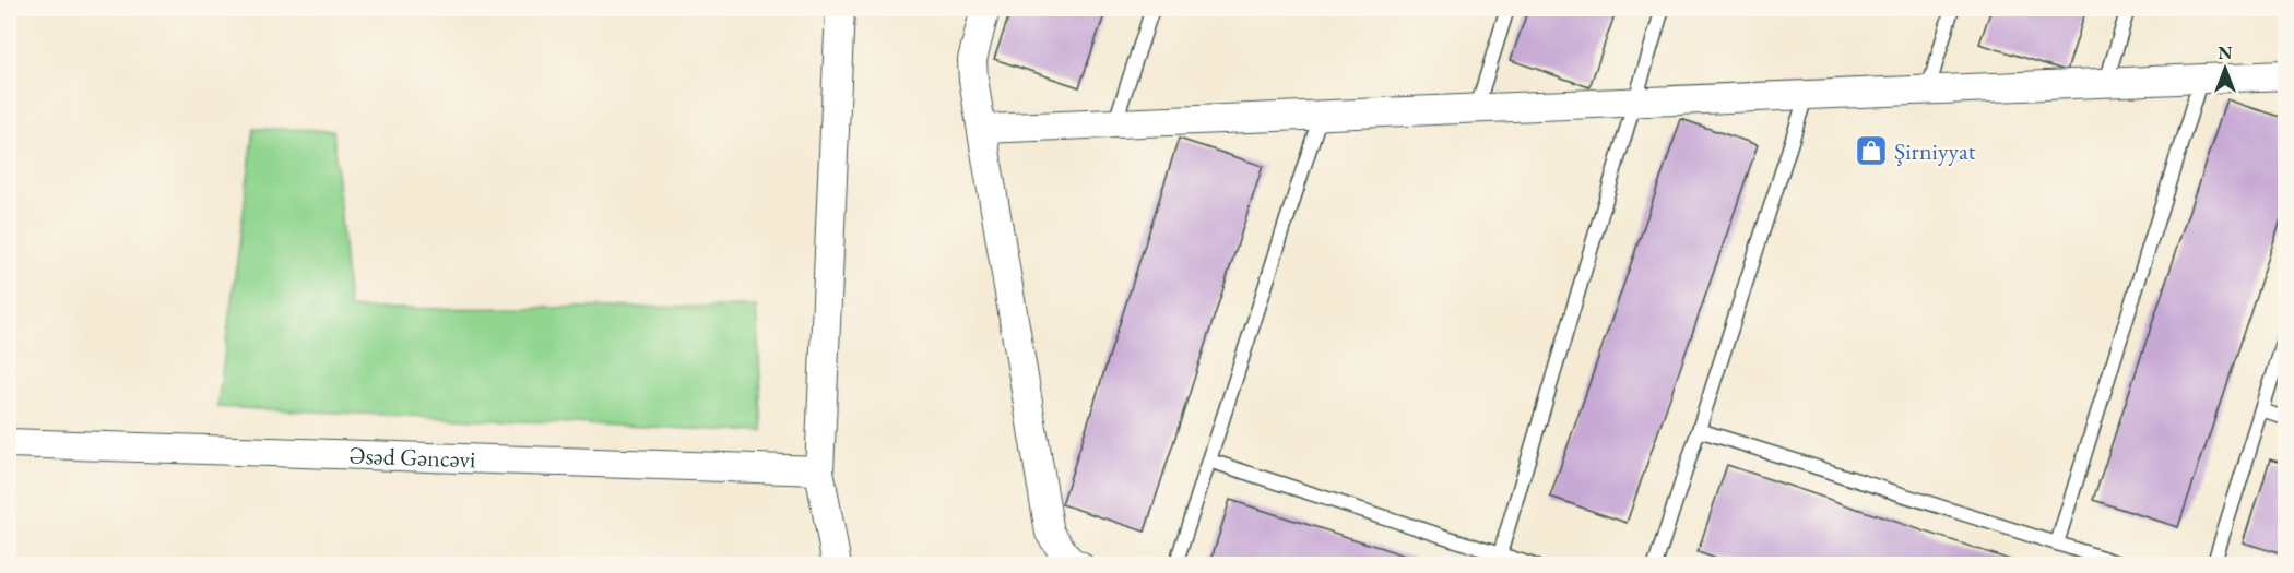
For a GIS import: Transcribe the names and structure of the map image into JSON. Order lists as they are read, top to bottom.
{
  "streets": {
    "street": ["Əsəd Gəncəvi"]
  },
  "places": {
    "shop": ["Şirniyyat"]
  },
  "north": "top"
}
